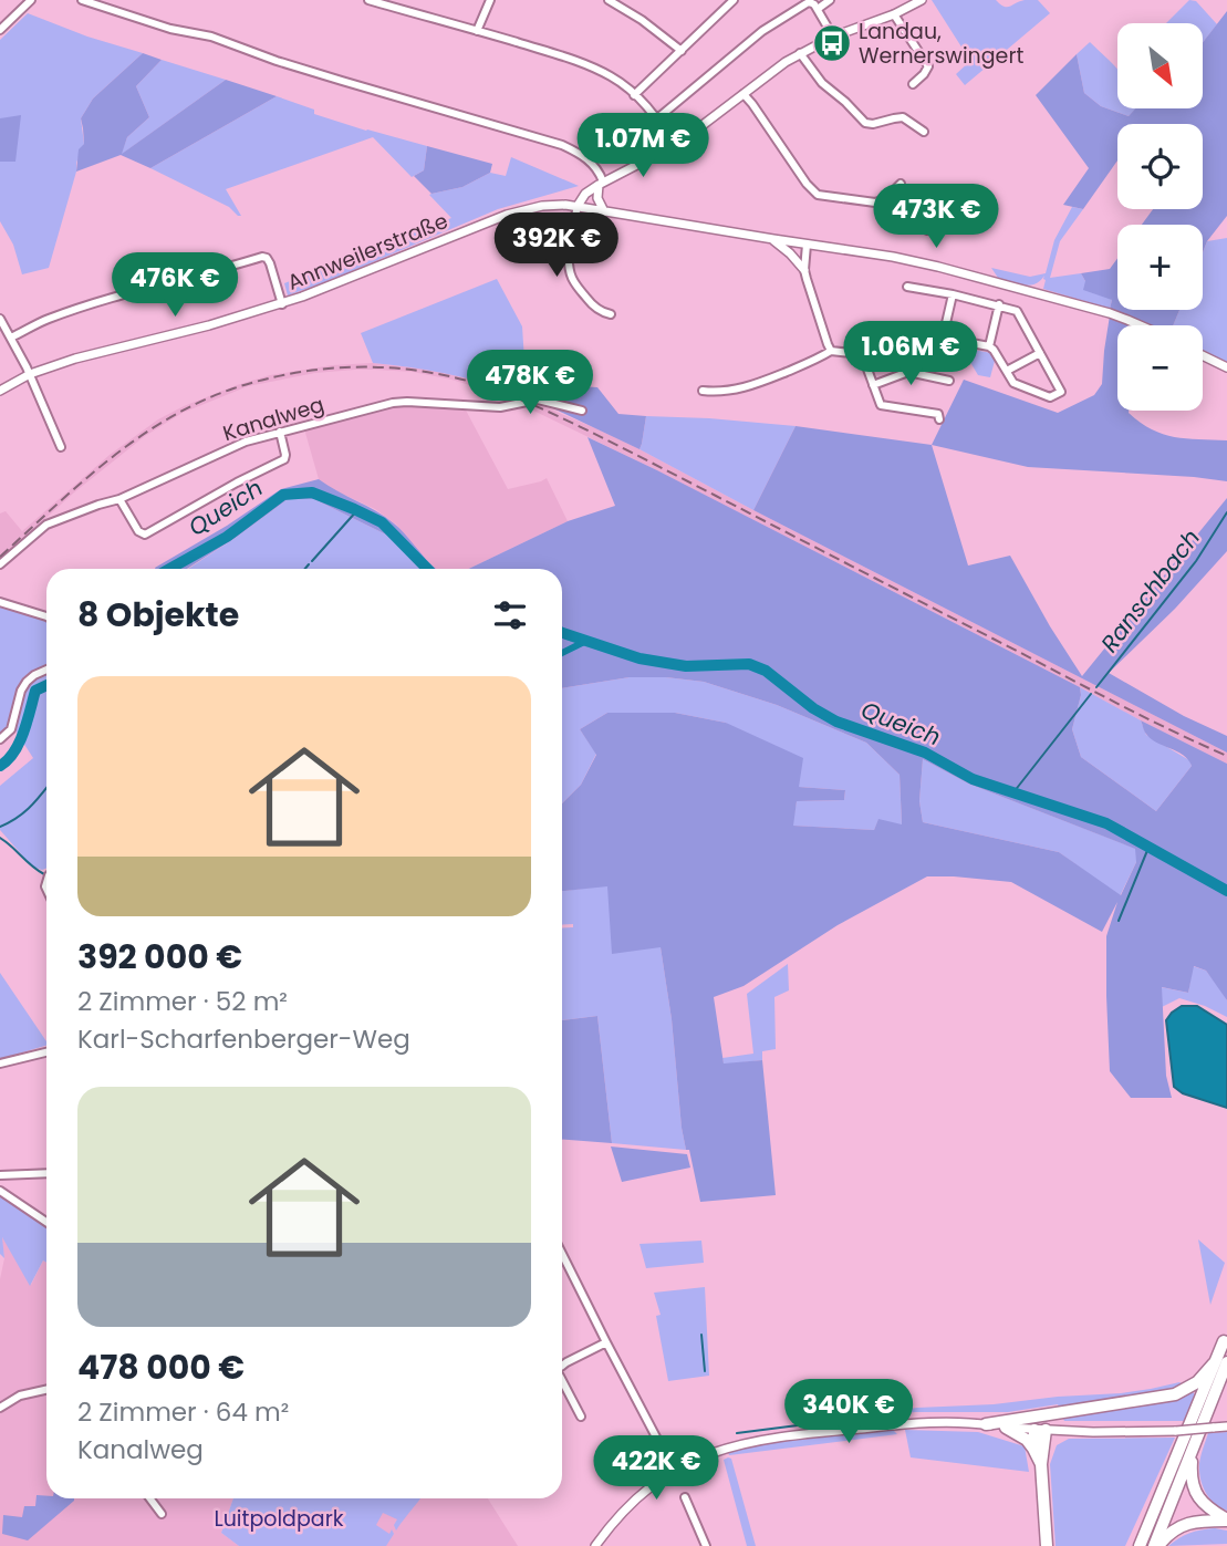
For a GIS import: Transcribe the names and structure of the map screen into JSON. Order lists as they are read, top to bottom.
{
  "streets": {
    "street": ["Annweilerstraße", "Kanalweg"]
  },
  "water": ["Queich", "Ranschbach"],
  "parks": ["Luitpoldpark"],
  "places": {
    "bus stop": ["Landau, Wernerswingert"]
  },
  "north": "bottom right",
  "page": {
    "map_buttons": ["+", "−"],
    "price": [
      "1.07M €",
      "473K €",
      "392K €",
      "476K €",
      "1.06M €",
      "478K €",
      "340K €",
      "422K €"
    ],
    "heading": "8 Objekte",
    "list": [
      {
        "name": "392 000 €",
        "note": "2 Zimmer · 52 m² · Karl-Scharfenberger-Weg"
      },
      {
        "name": "478 000 €",
        "note": "2 Zimmer · 64 m² · Kanalweg"
      }
    ]
  }
}
